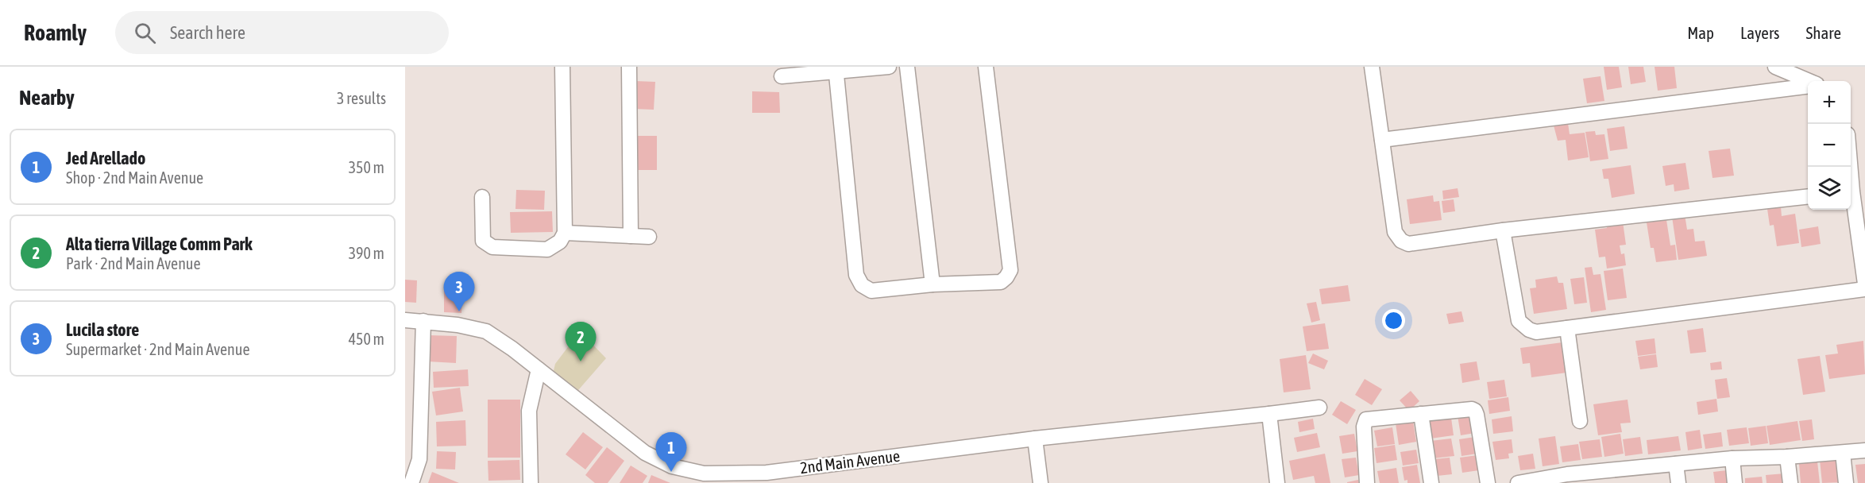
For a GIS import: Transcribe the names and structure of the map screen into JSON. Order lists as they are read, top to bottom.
{
  "streets": {
    "street": ["2nd Main Avenue"]
  },
  "page": {
    "header": "Roamly",
    "search": "Search here",
    "nav": ["Map", "Layers", "Share"],
    "heading": ["Nearby", "3 results"],
    "map_buttons": ["+", "−"],
    "list": [
      {
        "mark": "1",
        "name": "Jed Arellado",
        "note": "Shop · 2nd Main Avenue",
        "value": "350 m"
      },
      {
        "mark": "2",
        "name": "Alta tierra Village Comm Park",
        "note": "Park · 2nd Main Avenue",
        "value": "390 m"
      },
      {
        "mark": "3",
        "name": "Lucila store",
        "note": "Supermarket · 2nd Main Avenue",
        "value": "450 m"
      }
    ],
    "pins": ["3", "2", "1"]
  }
}
